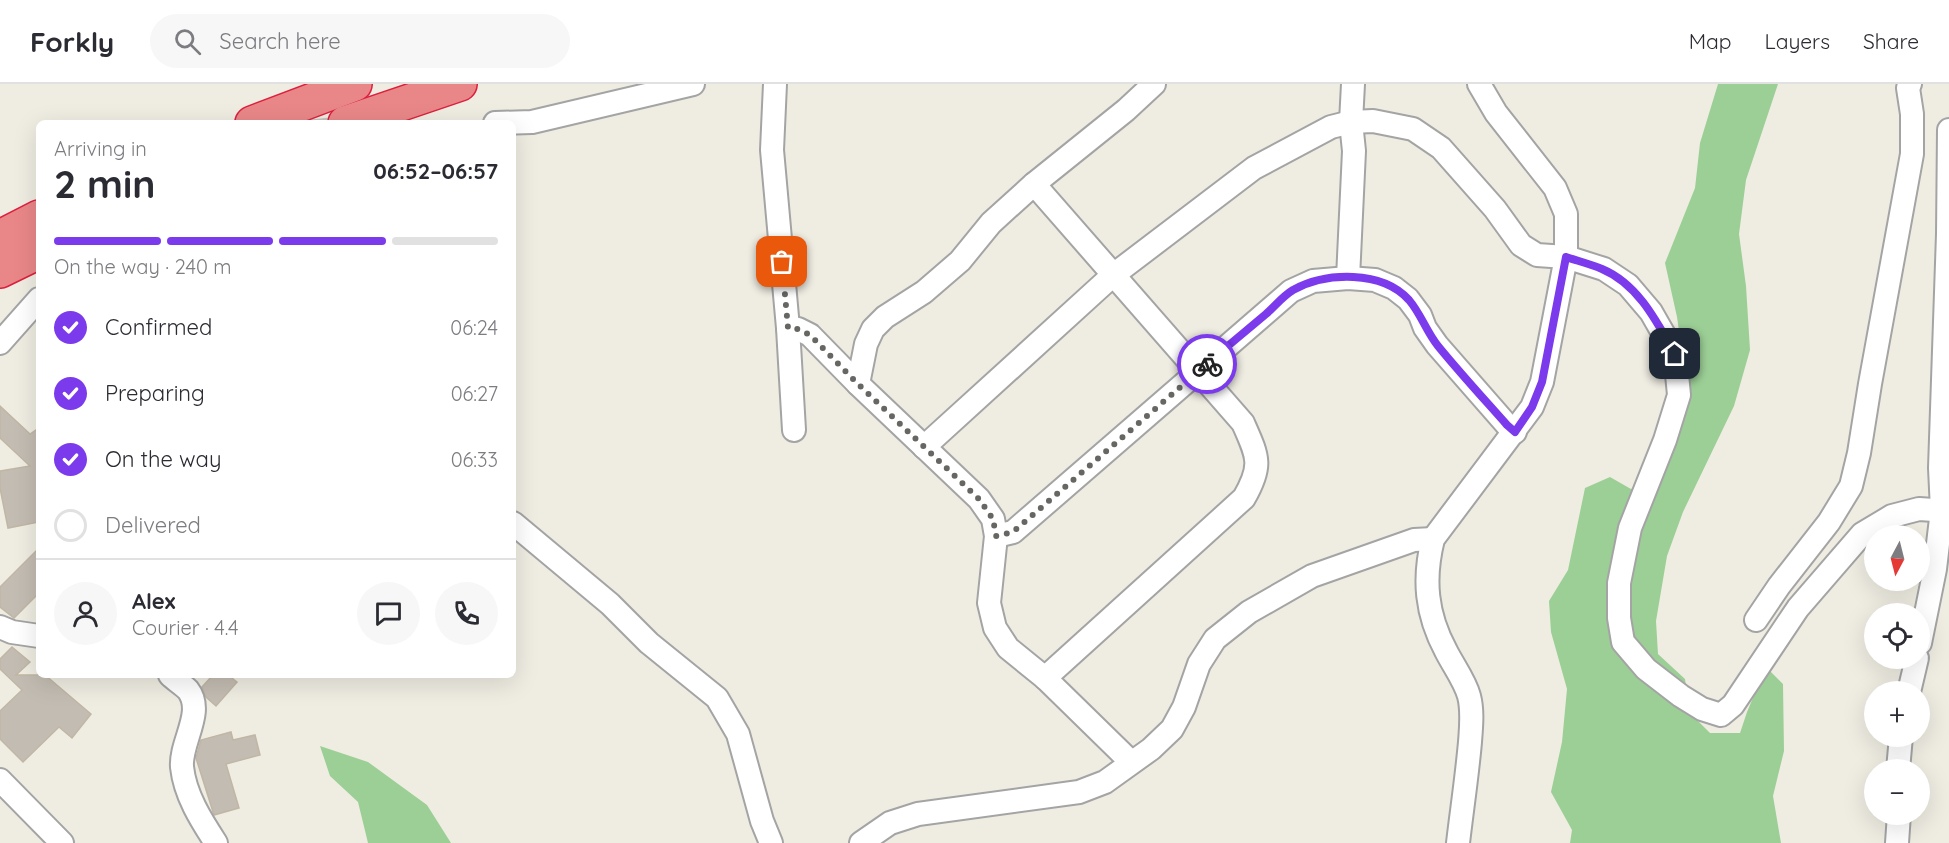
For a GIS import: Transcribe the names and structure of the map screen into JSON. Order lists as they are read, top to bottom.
{
  "north": "bottom",
  "page": {
    "header": "Forkly",
    "search": "Search here",
    "nav": ["Map", "Layers", "Share"],
    "heading": ["2 min", "Arriving in", "06:52–06:57"],
    "panel": ["Alex", "Courier · 4.4"],
    "bar": "On the way · 240 m",
    "list": [
      ["Confirmed", "06:24"],
      ["Preparing", "06:27"],
      ["On the way", "06:33"],
      "Delivered"
    ],
    "map_buttons": ["+", "−"]
  }
}
